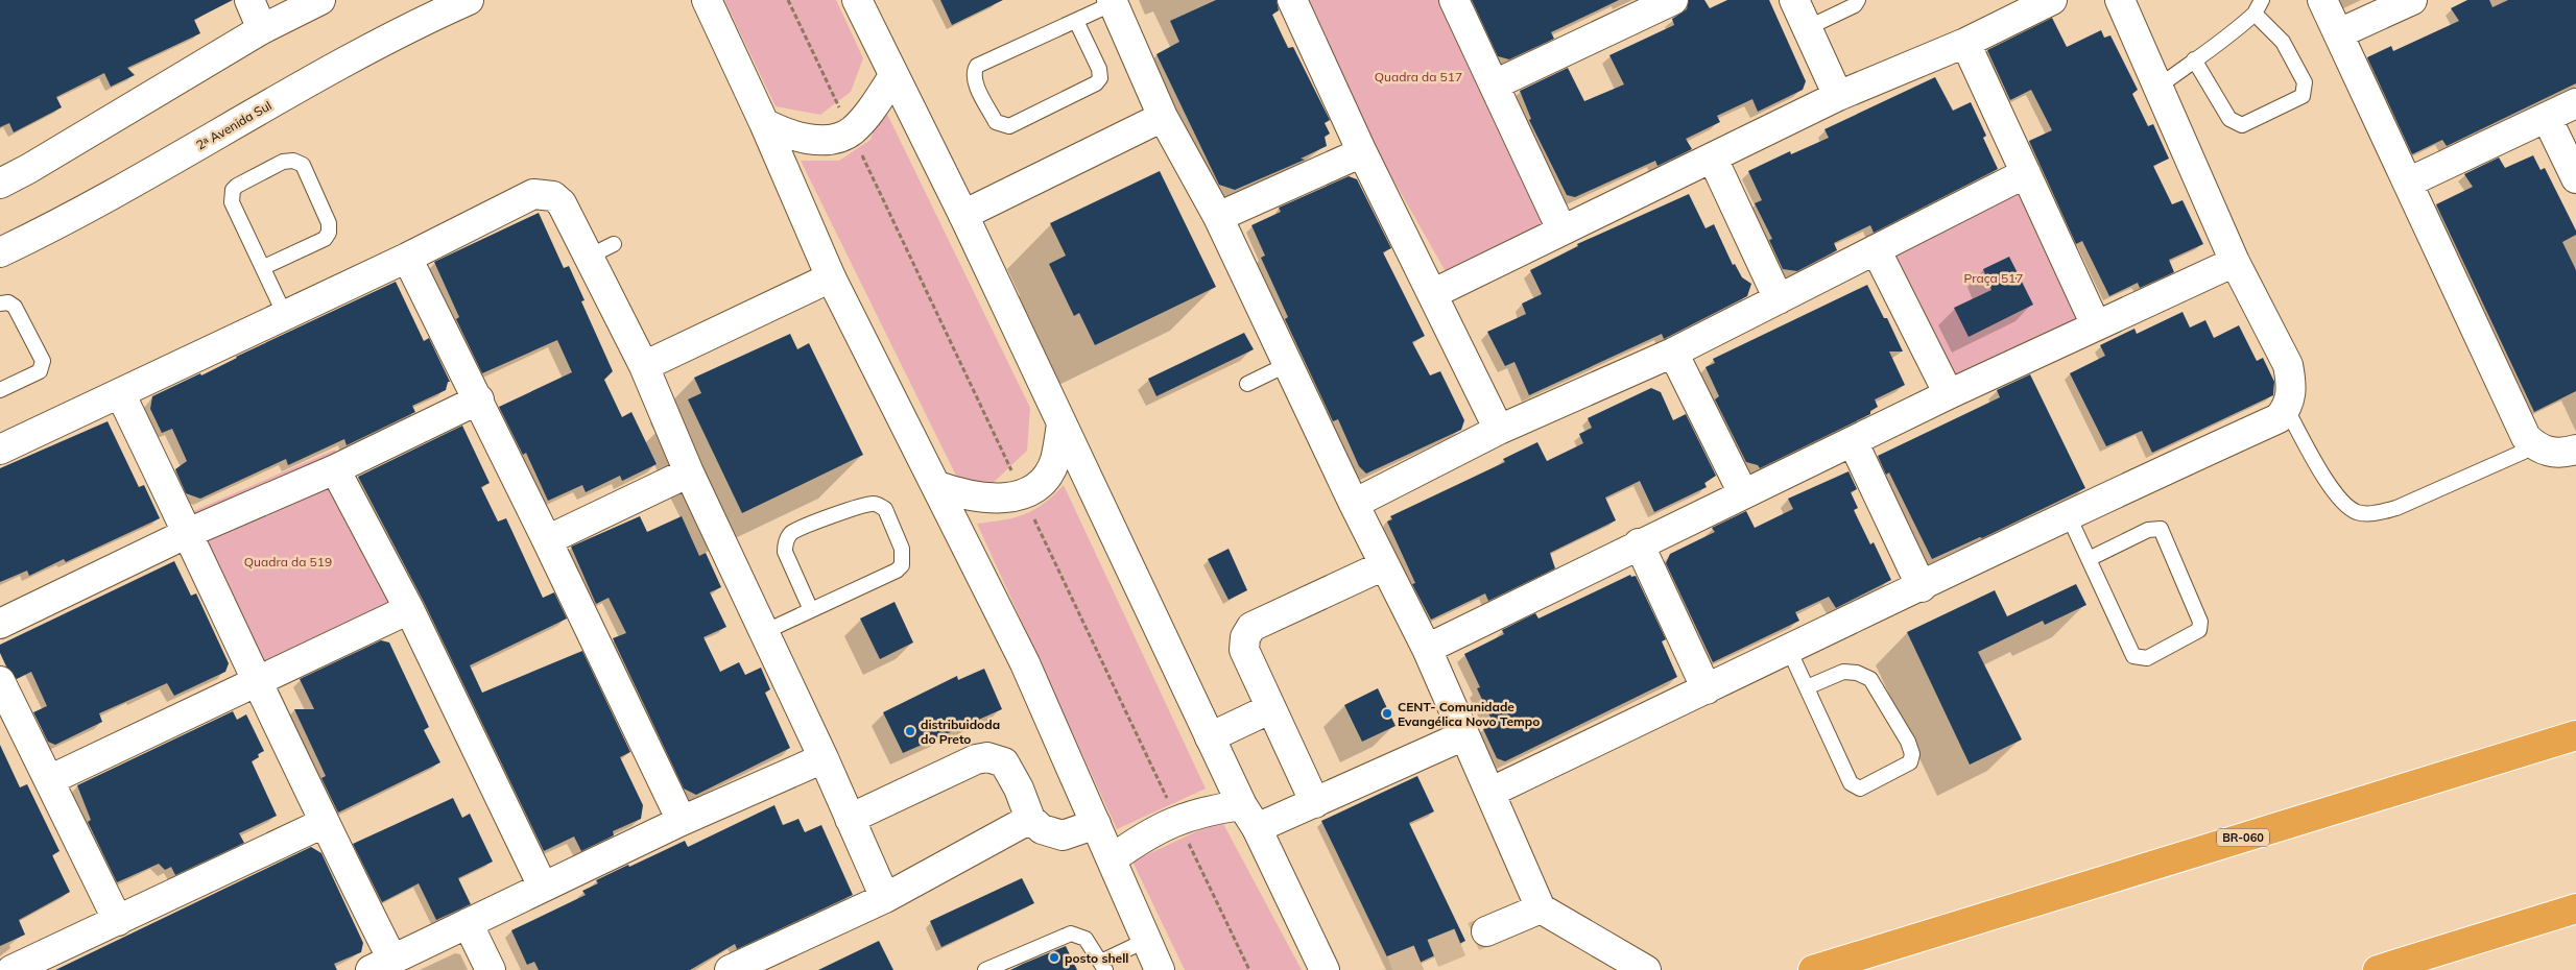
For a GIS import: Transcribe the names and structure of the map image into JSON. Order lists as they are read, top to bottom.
{
  "streets": {
    "highway": ["BR-060"],
    "street": ["2ᵃ Avenida Sul"]
  },
  "parks": ["Quadra da 517", "Praça 517", "Quadra da 519"],
  "places": ["CENT- Comunidade Evangélica Novo Tempo", "distribuidoda do Preto", "posto shell"]
}
